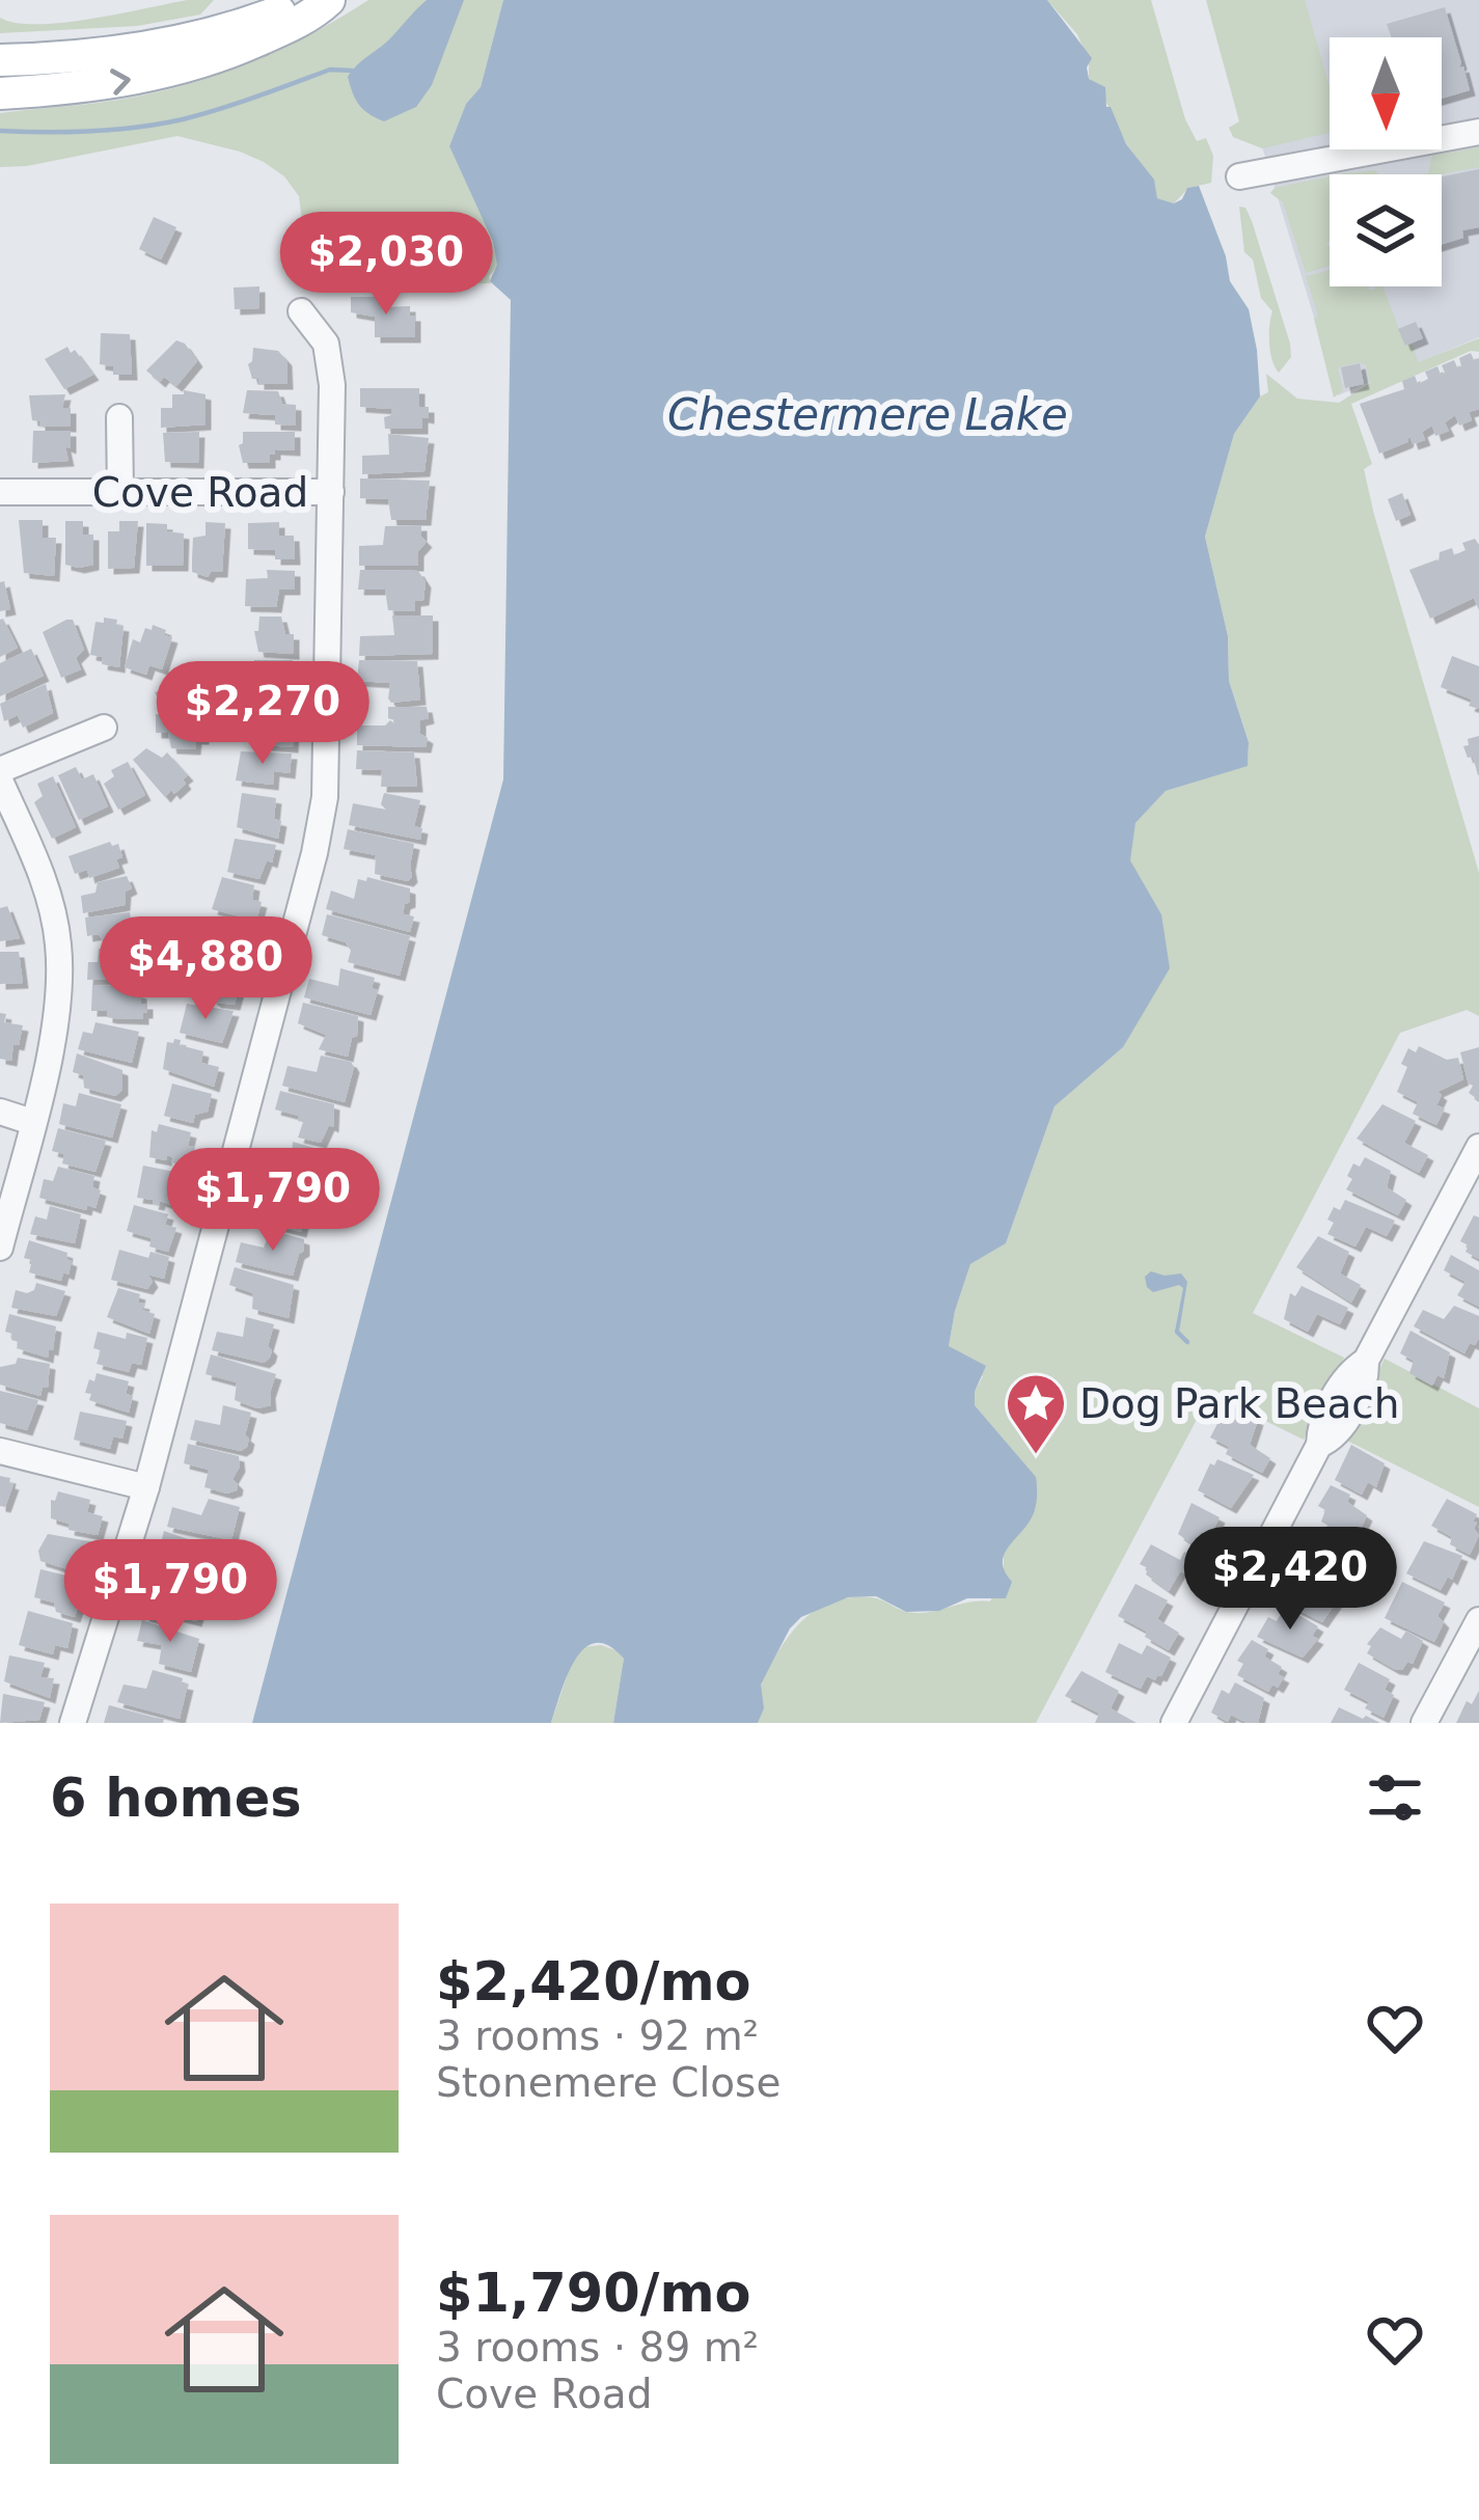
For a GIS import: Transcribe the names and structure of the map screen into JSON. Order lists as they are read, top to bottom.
{
  "streets": {
    "street": ["Cove Road"]
  },
  "water": ["Chestermere Lake"],
  "places": {
    "place": ["Dog Park Beach"]
  },
  "north": "bottom",
  "page": {
    "price": [
      "$2,030",
      "$2,270",
      "$4,880",
      "$1,790",
      "$2,420",
      "$1,790"
    ],
    "heading": "6 homes",
    "list": [
      {
        "name": "$2,420/mo",
        "note": "3 rooms · 92 m² · Stonemere Close"
      },
      {
        "name": "$1,790/mo",
        "note": "3 rooms · 89 m² · Cove Road"
      }
    ]
  }
}
